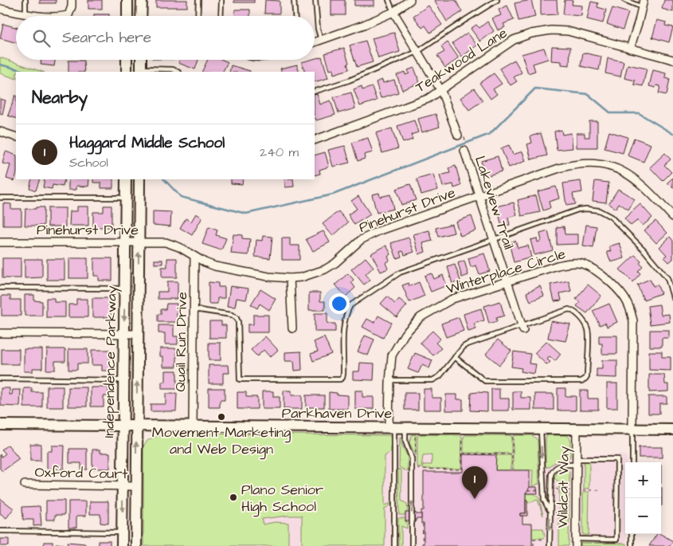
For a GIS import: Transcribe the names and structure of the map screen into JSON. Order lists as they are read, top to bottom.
{
  "streets": {
    "main road": ["Independence Parkway", "Parkhaven Drive"],
    "street": [
      "Teakwood Lane",
      "Lakeview Trail",
      "Pinehurst Drive",
      "Winterplace Circle",
      "Quail Run Drive",
      "Oxford Court",
      "Wildcat Way"
    ]
  },
  "crossings": [
    ["Lakeview Trail", "Pinehurst Drive"],
    ["Lakeview Trail", "Winterplace Circle"],
    ["Pinehurst Drive", "Quail Run Drive"],
    ["Pinehurst Drive", "Independence Parkway"],
    ["Winterplace Circle", "Parkhaven Drive"],
    ["Quail Run Drive", "Parkhaven Drive"],
    ["Independence Parkway", "Parkhaven Drive"],
    ["Independence Parkway", "Oxford Court"],
    ["Parkhaven Drive", "Wildcat Way"]
  ],
  "places": ["Movement Marketing and Web Design", "Plano Senior High School"],
  "page": {
    "search": "Search here",
    "heading": "Nearby",
    "list": [
      {
        "mark": "1",
        "name": "Haggard Middle School",
        "note": "School",
        "value": "240 m"
      }
    ],
    "map_buttons": ["+", "−"],
    "pins": "1"
  }
}
